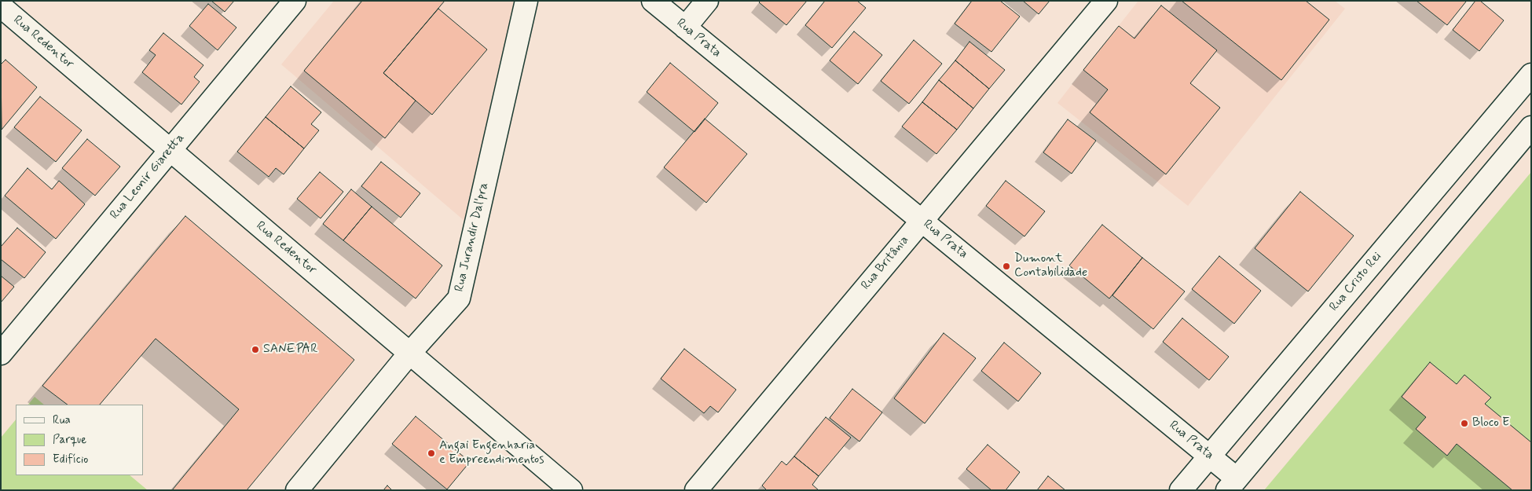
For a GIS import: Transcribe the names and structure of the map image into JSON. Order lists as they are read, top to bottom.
{
  "streets": {
    "street": [
      "Rua Prata",
      "Rua Redentor",
      "Rua Leonir Giaretta",
      "Rua Jurandir Dal'pra",
      "Rua Britânia",
      "Rua Cristo Rei"
    ]
  },
  "crossings": [
    ["Rua Prata", "Rua Britânia"],
    ["Rua Prata", "Rua Cristo Rei"],
    ["Rua Redentor", "Rua Leonir Giaretta"],
    ["Rua Redentor", "Rua Jurandir Dal'pra"]
  ],
  "places": [
    "Dumont Contabilidade",
    "SANEPAR",
    "Bloco E",
    "Angai Engenharia e Empreendimentos"
  ],
  "legend": ["Rua", "Parque", "Edifício"]
}
